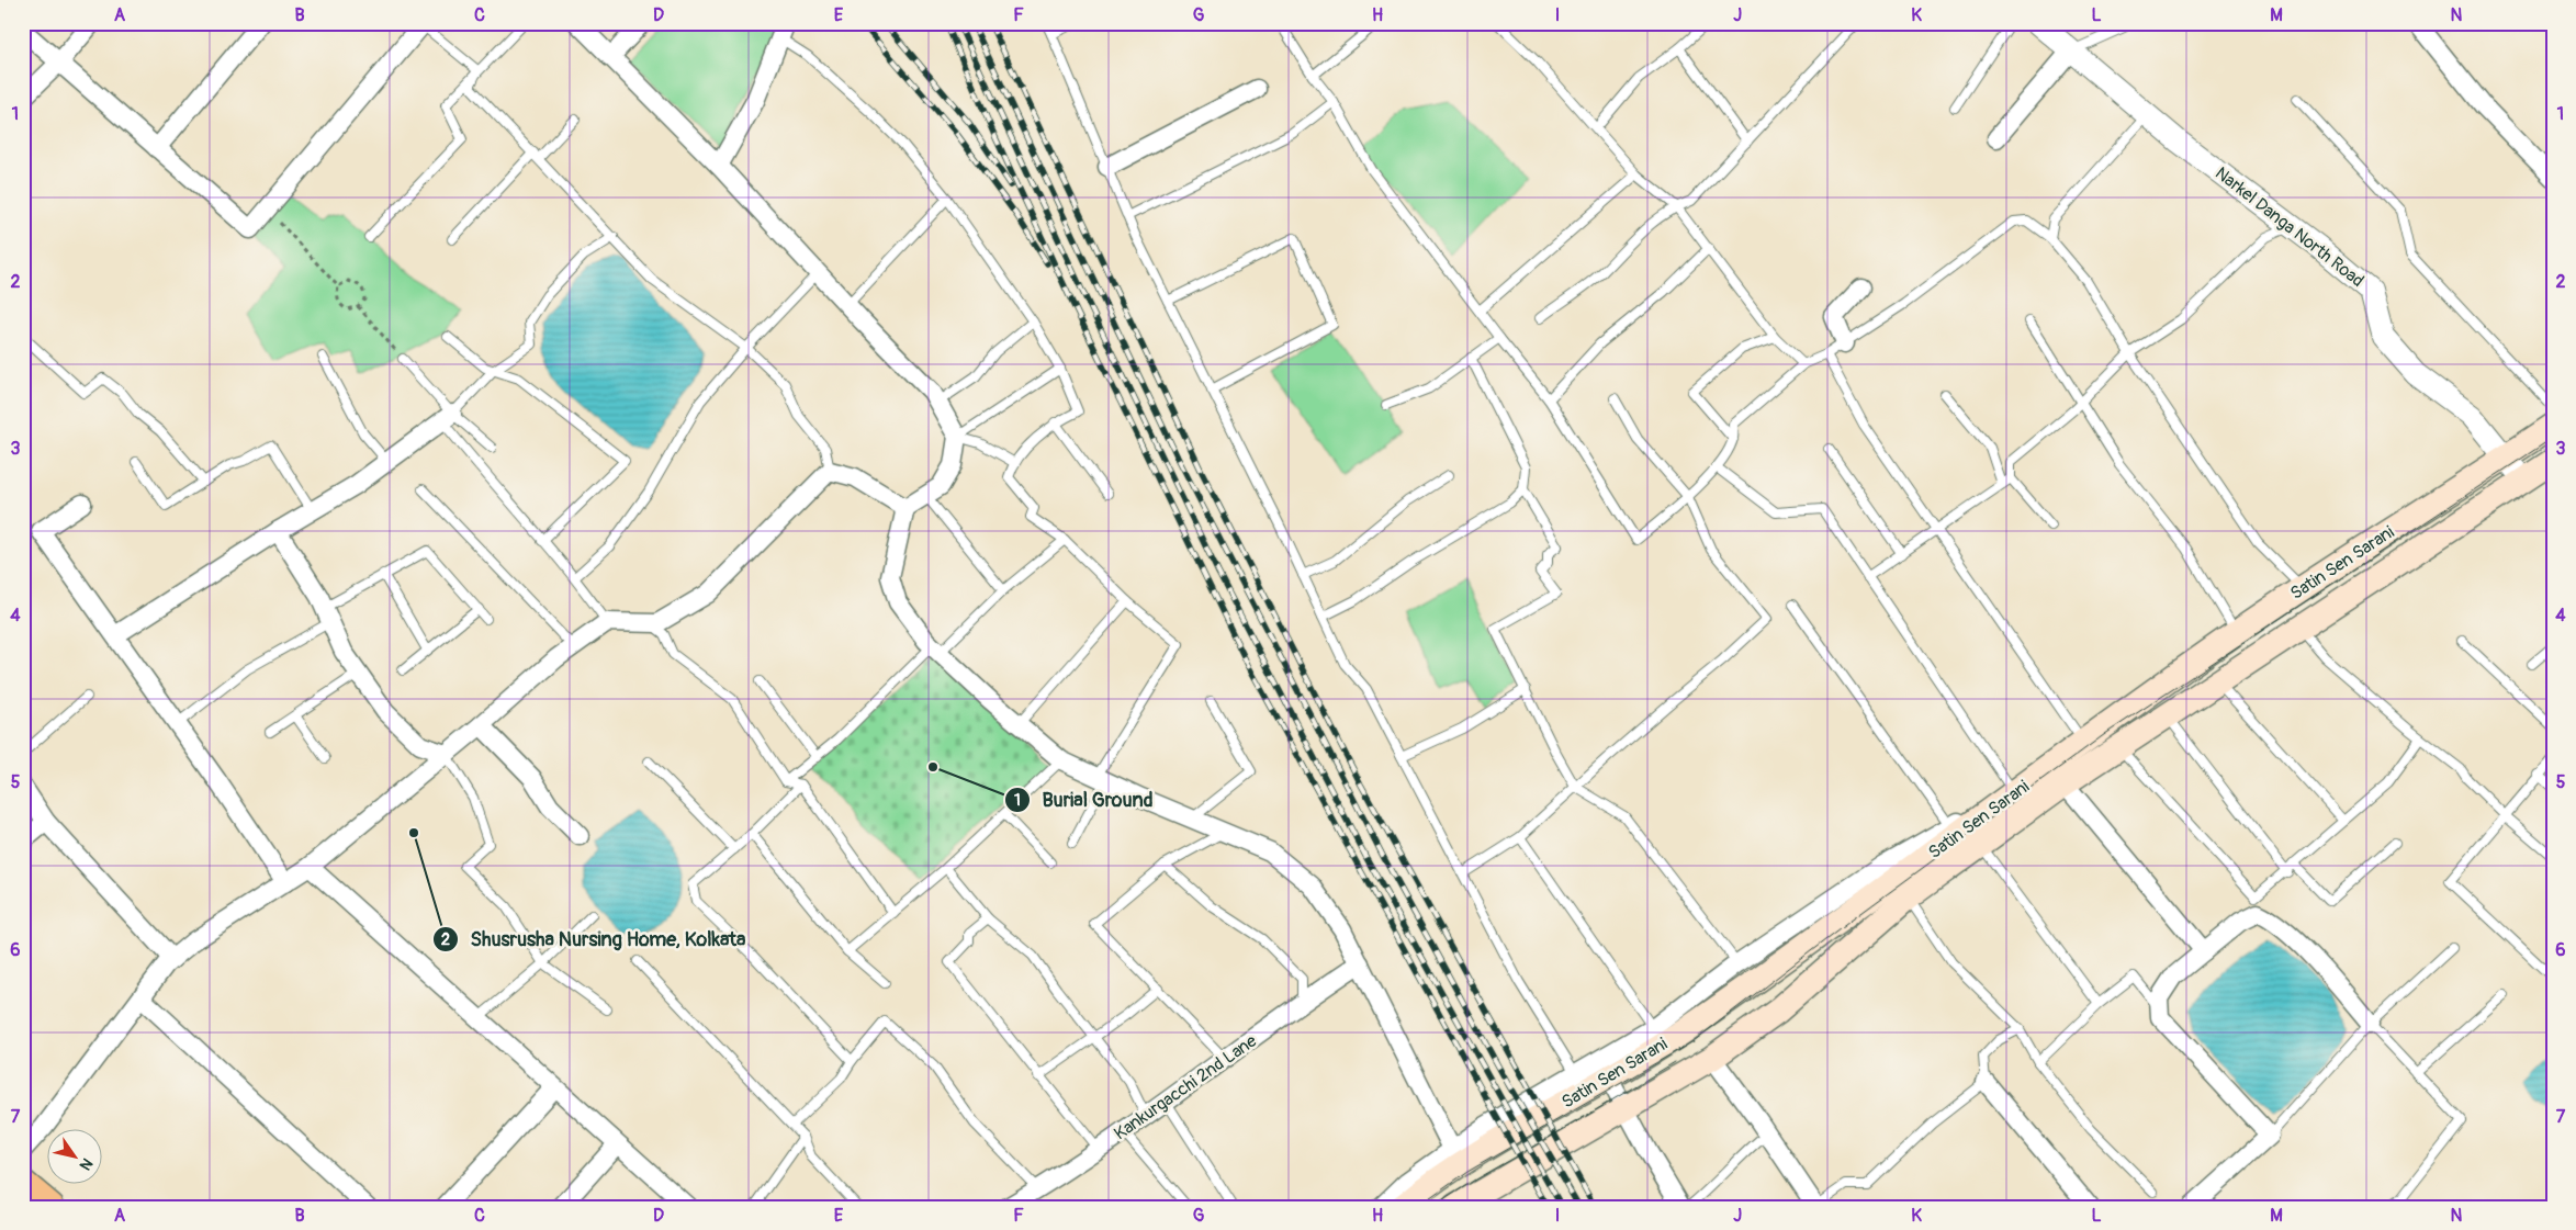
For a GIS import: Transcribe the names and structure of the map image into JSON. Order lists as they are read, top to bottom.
{
  "streets": {
    "main road": ["Satin Sen Sarani"],
    "street": ["Narkel Danga North Road", "Kankurgacchi 2nd Lane"]
  },
  "crossings": [
    ["Narkel Danga North Road", "Satin Sen Sarani"]
  ],
  "places": ["Burial Ground", "Shusrusha Nursing Home, Kolkata"],
  "north": "bottom right",
  "grid": {
    "columns": [
      "A",
      "B",
      "C",
      "D",
      "E",
      "F",
      "G",
      "H",
      "I",
      "J",
      "K",
      "L",
      "M",
      "N"
    ],
    "rows": [
      "1",
      "2",
      "3",
      "4",
      "5",
      "6",
      "7"
    ]
  }
}
